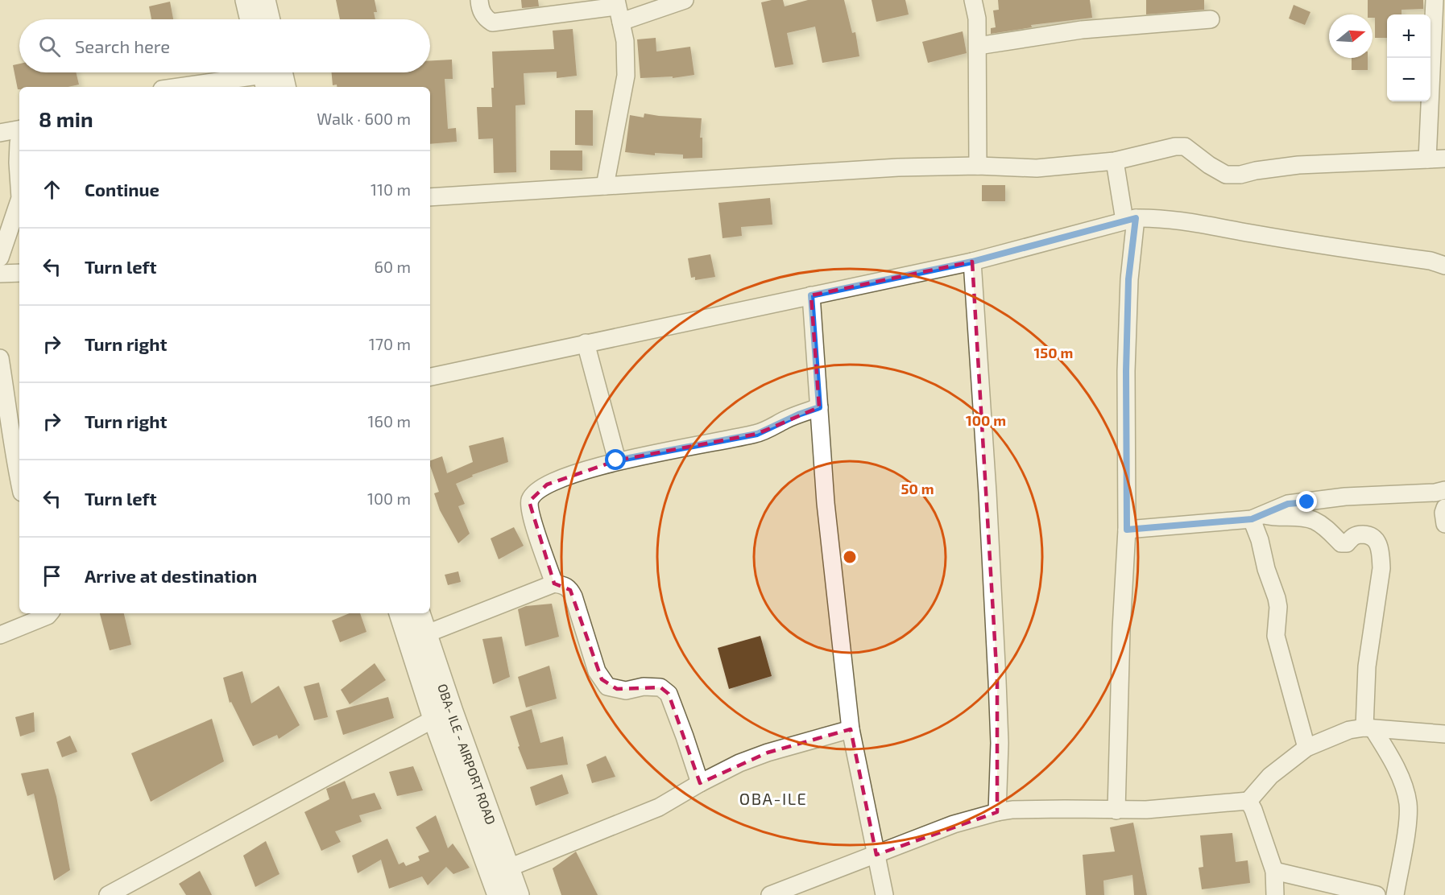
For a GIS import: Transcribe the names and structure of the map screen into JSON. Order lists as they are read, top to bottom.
{
  "streets": {
    "main road": ["OBA- ILE - AIRPORT ROAD"]
  },
  "districts": ["OBA-ILE"],
  "north": "right",
  "page": {
    "map_buttons": ["+", "−"],
    "search": "Search here",
    "heading": ["8 min", "Walk · 600 m"],
    "list": [
      ["Continue", "110 m"],
      ["Turn left", "60 m"],
      ["Turn right", "170 m"],
      ["Turn right", "160 m"],
      ["Turn left", "100 m"],
      "Arrive at destination"
    ]
  },
  "rings": ["150 m", "100 m", "50 m"]
}
